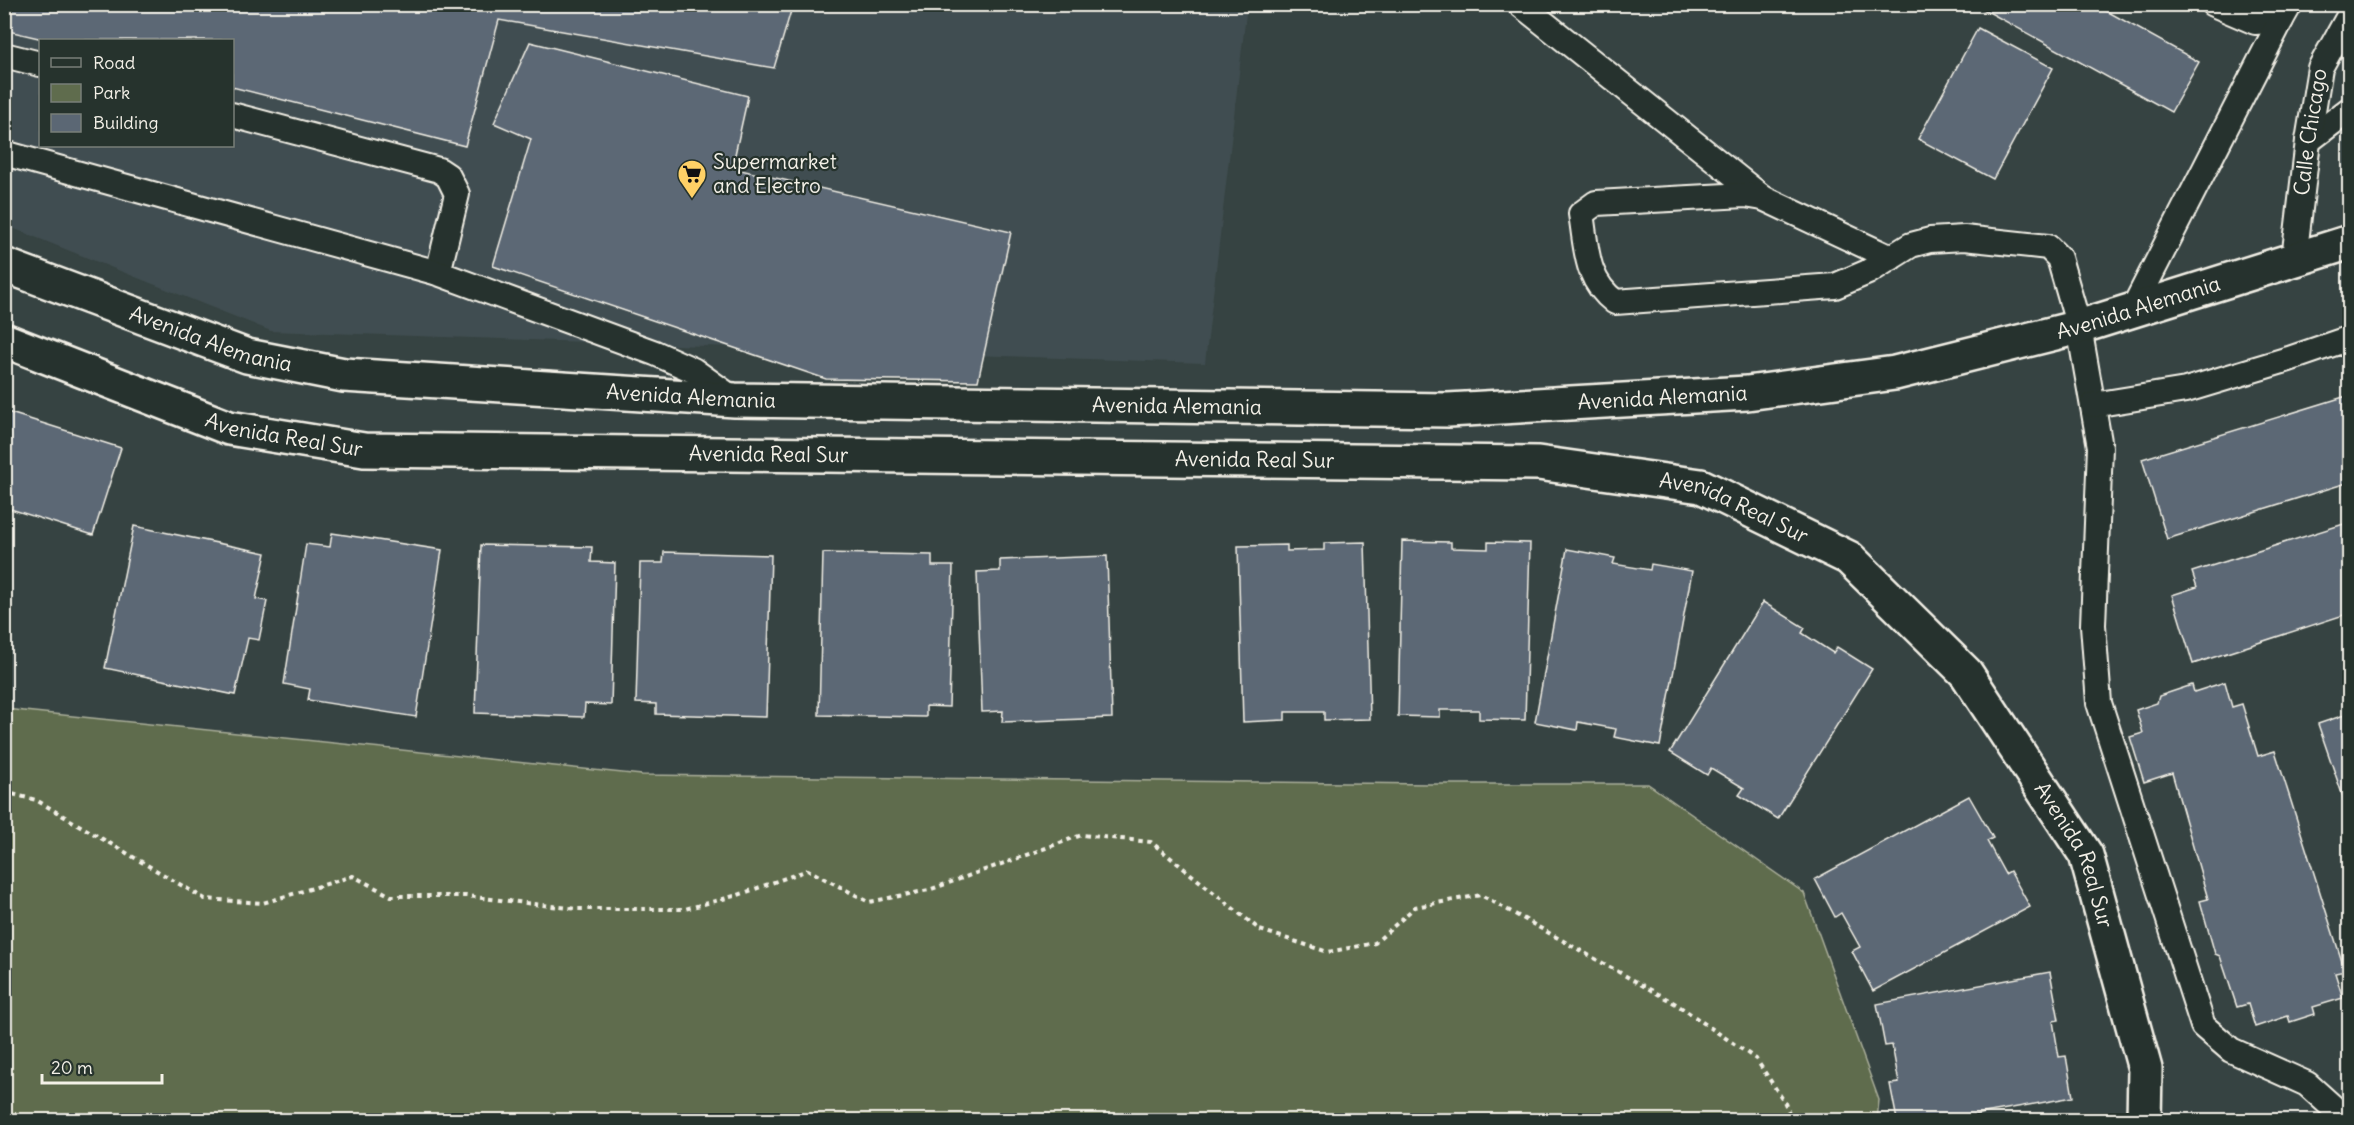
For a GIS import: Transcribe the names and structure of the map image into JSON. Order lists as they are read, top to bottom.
{
  "streets": {
    "street": ["Avenida Alemania", "Avenida Real Sur"],
    "lane": ["Calle Chicago"]
  },
  "crossings": [
    ["Calle Chicago", "Avenida Alemania"]
  ],
  "places": {
    "supermarket": ["Supermarket and Electro"]
  },
  "legend": ["Road", "Park", "Building"],
  "scale_bar": "20 m"
}
